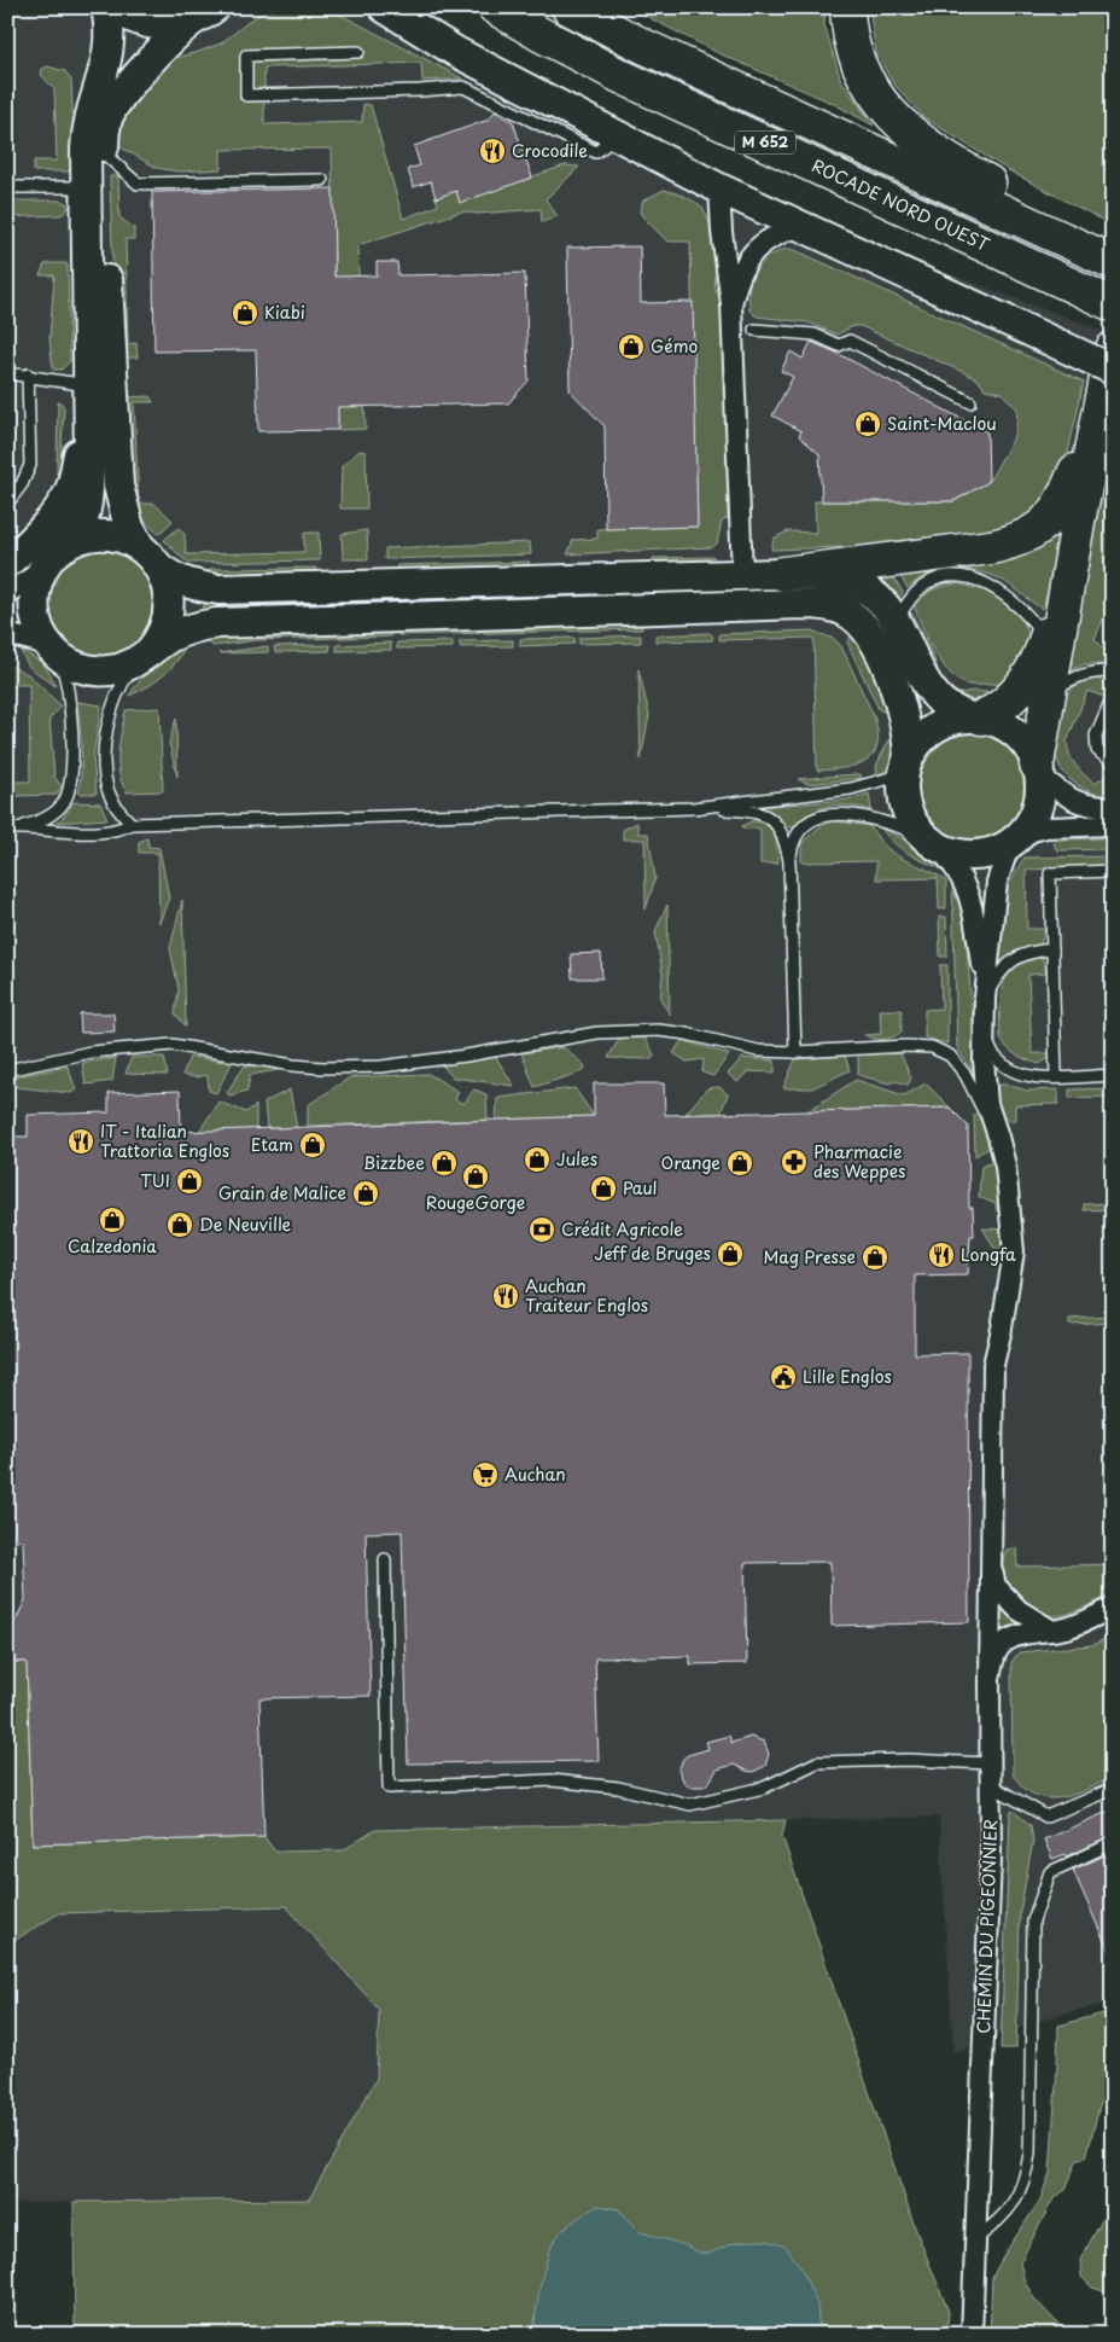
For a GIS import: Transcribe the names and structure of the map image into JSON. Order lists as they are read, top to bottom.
{
  "streets": {
    "highway": ["M 652", "ROCADE NORD OUEST"],
    "street": ["CHEMIN DU PIGEONNIER"]
  },
  "places": {
    "restaurant": [
      "Crocodile",
      "IT - Italian Trattoria Englos",
      "Longfa",
      "Auchan Traiteur Englos"
    ],
    "shop": [
      "Kiabi",
      "Gémo",
      "Saint-Maclou",
      "Etam",
      "Jules",
      "Bizzbee",
      "Orange",
      "RougeGorge",
      "TUI",
      "Paul",
      "Grain de Malice",
      "Calzedonia",
      "De Neuville",
      "Jeff de Bruges",
      "Mag Presse"
    ],
    "pharmacy": ["Pharmacie des Weppes"],
    "bank": ["Crédit Agricole"],
    "public building": ["Lille Englos"],
    "supermarket": ["Auchan"]
  }
}
